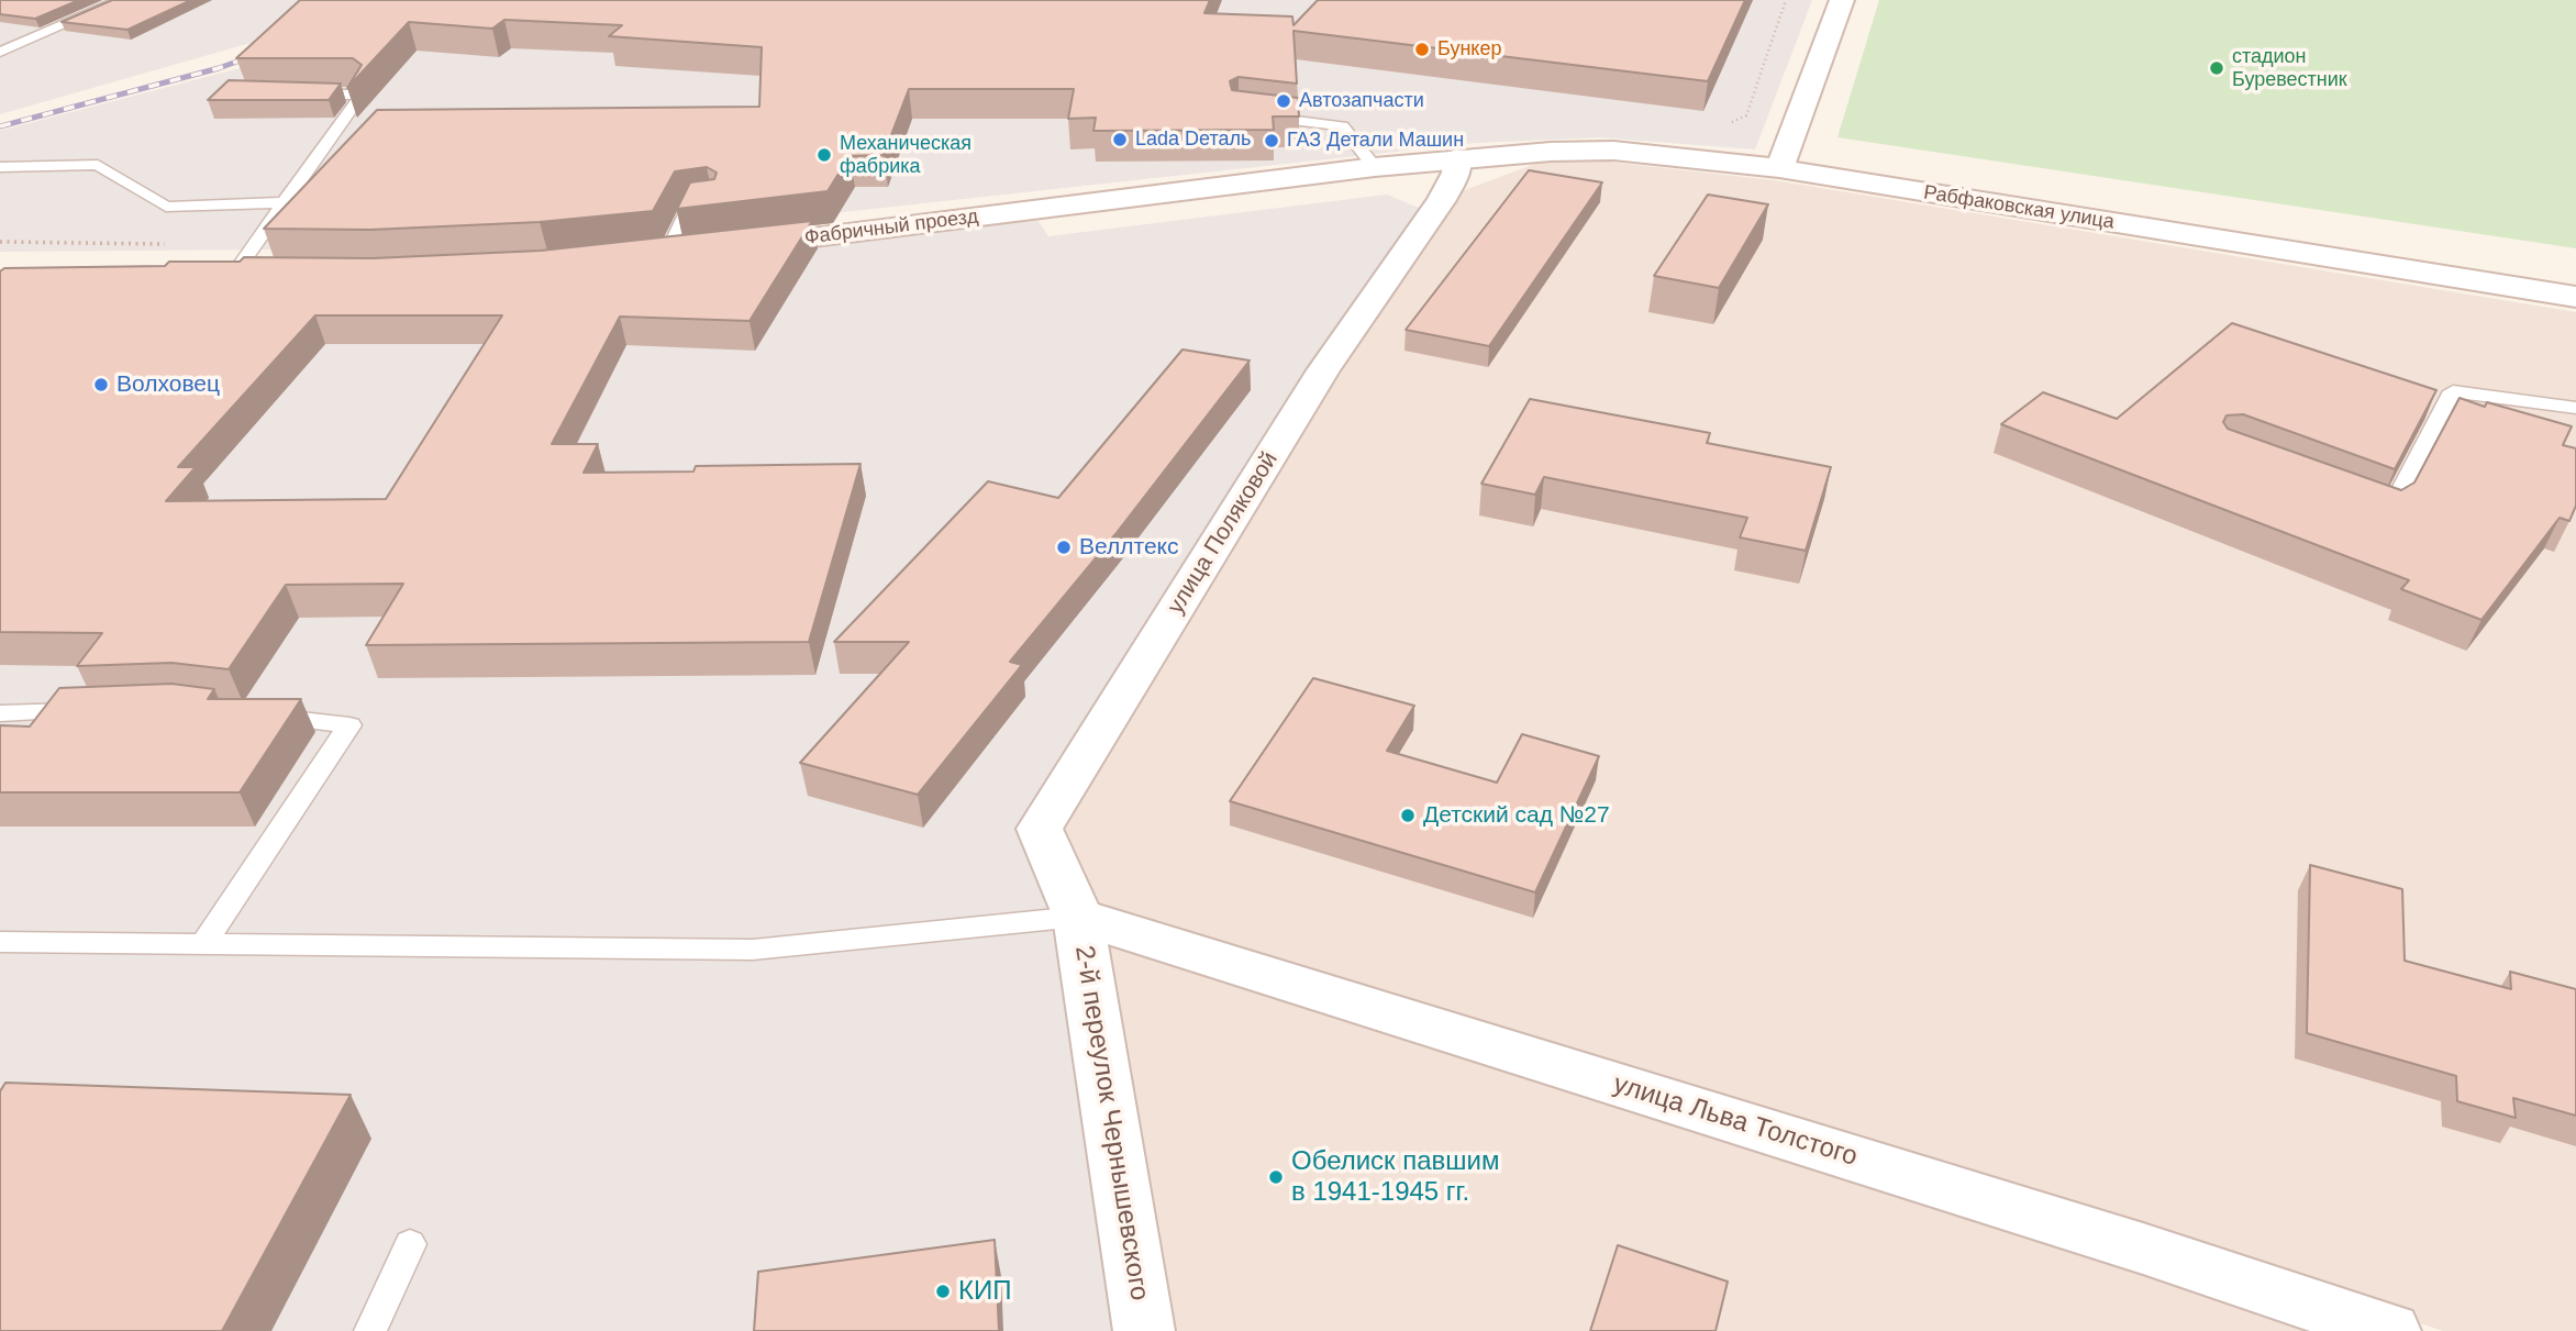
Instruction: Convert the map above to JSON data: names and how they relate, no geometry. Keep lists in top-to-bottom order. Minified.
{"streets":{"main road":["Рабфаковская улица","Фабричный проезд","улица Поляковой","улица Льва Толстого","2-й переулок Чернышевского"]},"crossings":[["Рабфаковская улица","Фабричный проезд"],["Рабфаковская улица","улица Поляковой"],["Фабричный проезд","улица Поляковой"],["улица Поляковой","улица Льва Толстого"],["улица Поляковой","2-й переулок Чернышевского"],["улица Льва Толстого","2-й переулок Чернышевского"]],"places":["Бункер","стадион Буревестник","Автозапчасти","Lada Dеталь","ГАЗ Детали Машин","Механическая фабрика","Волховец","Веллтекс","Детский сад №27","Обелиск павшим в 1941-1945 гг.","КИП"]}
